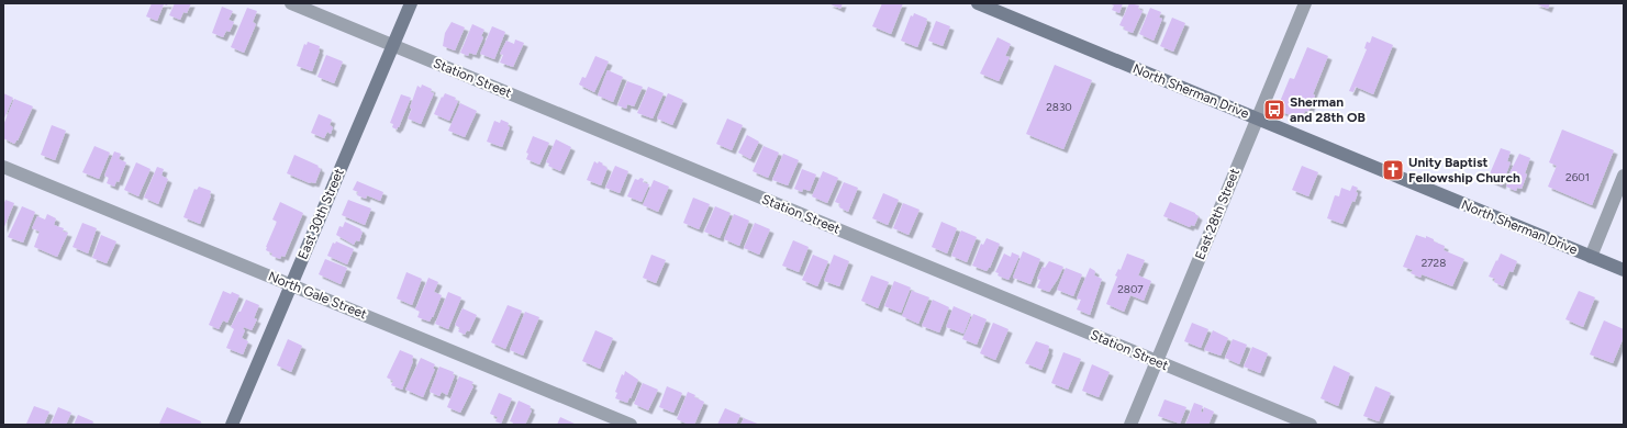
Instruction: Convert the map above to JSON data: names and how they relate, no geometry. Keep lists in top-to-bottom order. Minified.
{"streets":{"main road":["North Sherman Drive","East 30th Street"],"street":["Station Street","East 28th Street","North Gale Street"]},"crossings":[["Station Street","East 30th Street"],["Station Street","East 28th Street"],["North Sherman Drive","East 28th Street"],["East 30th Street","North Gale Street"]],"places":{"bus stop":["Sherman and 28th OB"],"church":["Unity Baptist Fellowship Church"]},"house_numbers":["2830","2601","2728","2807"]}
